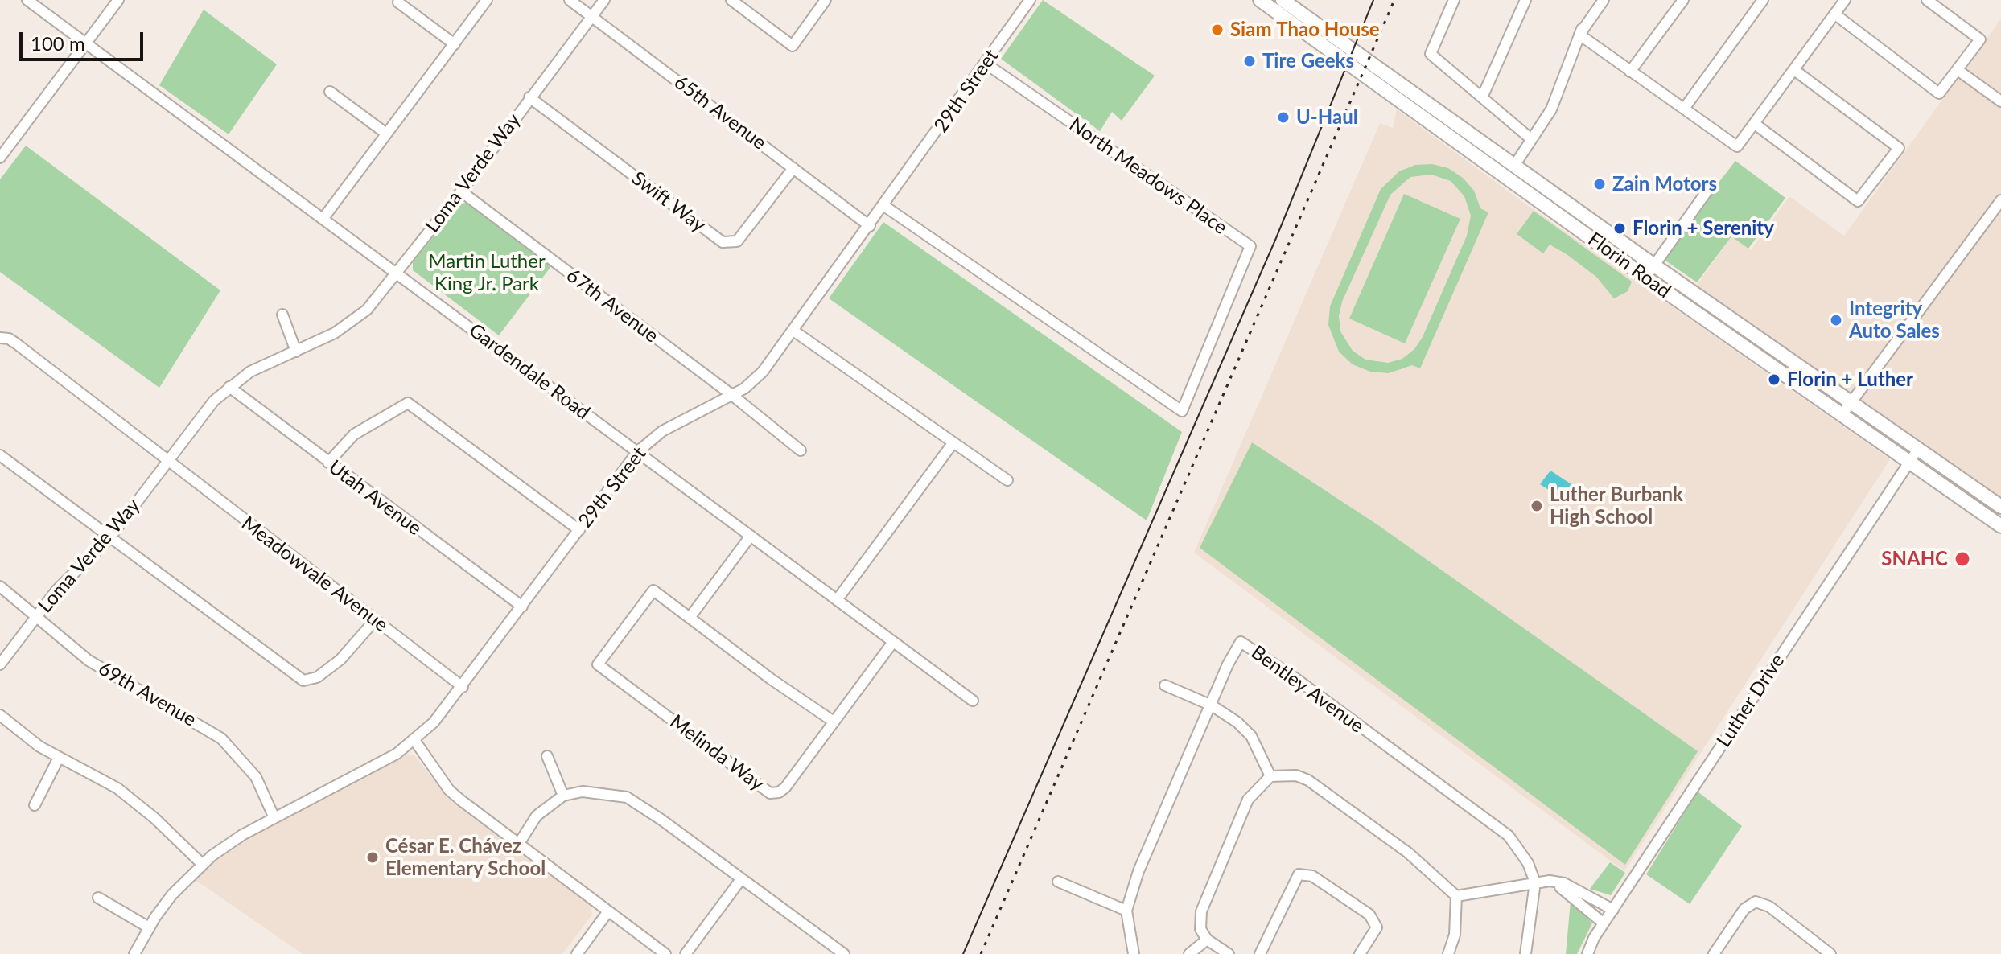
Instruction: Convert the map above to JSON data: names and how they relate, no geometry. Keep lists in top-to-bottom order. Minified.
{"streets":{"main road":["Florin Road"],"street":["29th Street","65th Avenue","Loma Verde Way","North Meadows Place","Swift Way","67th Avenue","Gardendale Road","Utah Avenue","Meadowvale Avenue","Bentley Avenue","69th Avenue","Luther Drive","Melinda Way"]},"crossings":[["29th Street","65th Avenue"],["29th Street","North Meadows Place"],["29th Street","67th Avenue"],["29th Street","Gardendale Road"],["29th Street","Utah Avenue"],["29th Street","Meadowvale Avenue"],["29th Street","69th Avenue"],["65th Avenue","Loma Verde Way"],["65th Avenue","Swift Way"],["Loma Verde Way","Swift Way"],["Loma Verde Way","67th Avenue"],["Loma Verde Way","Gardendale Road"],["Loma Verde Way","Utah Avenue"],["Loma Verde Way","Meadowvale Avenue"],["Loma Verde Way","69th Avenue"],["Florin Road","Luther Drive"],["Gardendale Road","Melinda Way"]],"parks":["Martin Luther King Jr. Park"],"places":["Siam Thao House","Tire Geeks","U-Haul","Zain Motors","Florin + Serenity","Integrity Auto Sales","Florin + Luther","Luther Burbank High School","SNAHC","César E. Chávez Elementary School"],"scale_bar":"100 m"}
